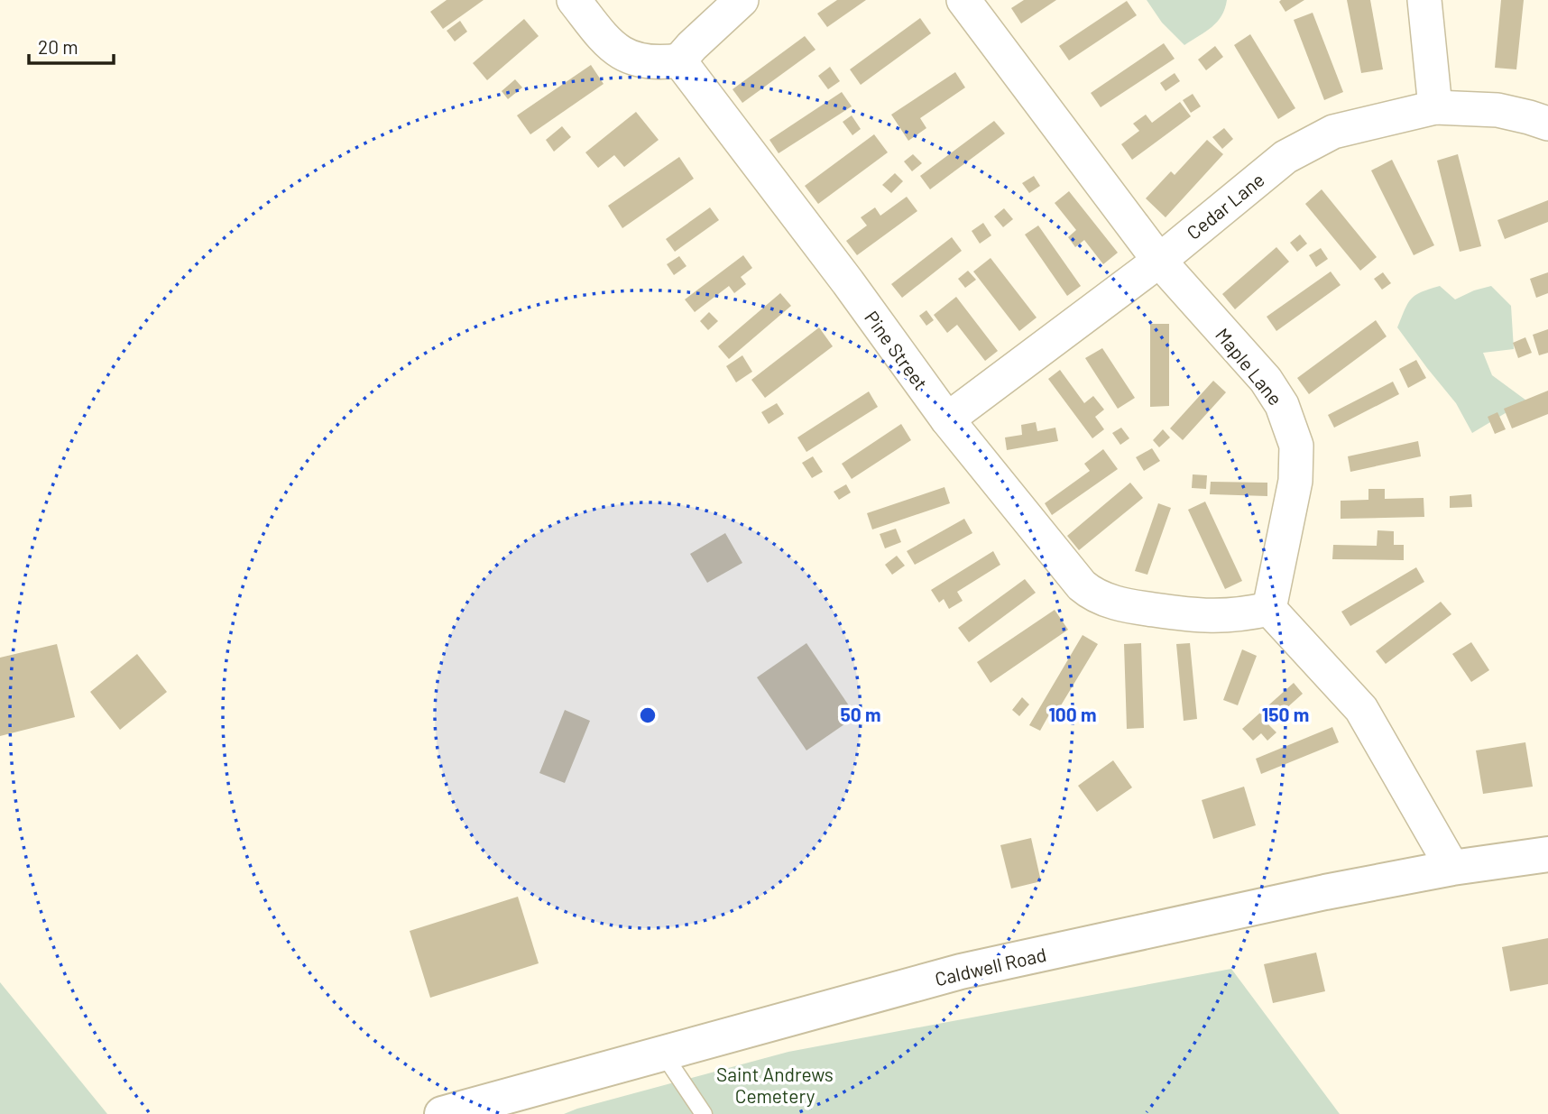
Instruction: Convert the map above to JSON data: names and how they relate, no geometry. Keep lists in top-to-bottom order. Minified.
{"streets":{"street":["Cedar Lane","Pine Street","Maple Lane","Caldwell Road"]},"crossings":[["Cedar Lane","Pine Street"],["Cedar Lane","Maple Lane"],["Pine Street","Maple Lane"]],"parks":["Saint Andrews Cemetery"],"scale_bar":"20 m","rings":["50 m","100 m","150 m"]}
